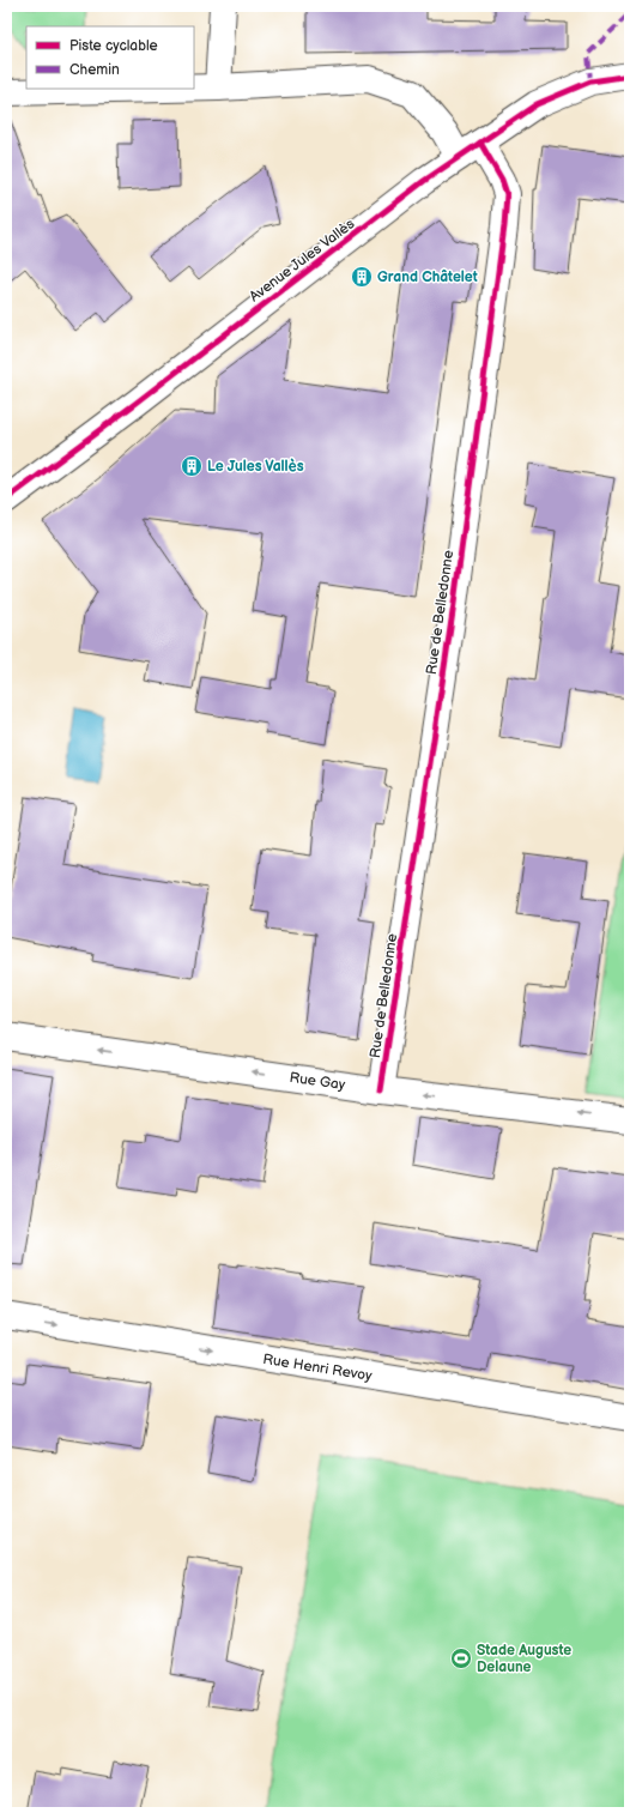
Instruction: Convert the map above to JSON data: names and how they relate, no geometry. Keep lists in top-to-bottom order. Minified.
{"streets":{"street":["Avenue Jules Vallès","Rue de Belledonne","Rue Gay","Rue Henri Revoy"]},"crossings":[["Avenue Jules Vallès","Rue de Belledonne"],["Rue de Belledonne","Rue Gay"]],"one_way":["Rue Gay","Rue Henri Revoy"],"places":{"building":["Grand Châtelet","Le Jules Vallès"],"sports":["Stade Auguste Delaune"]},"legend":["Piste cyclable","Chemin"]}
